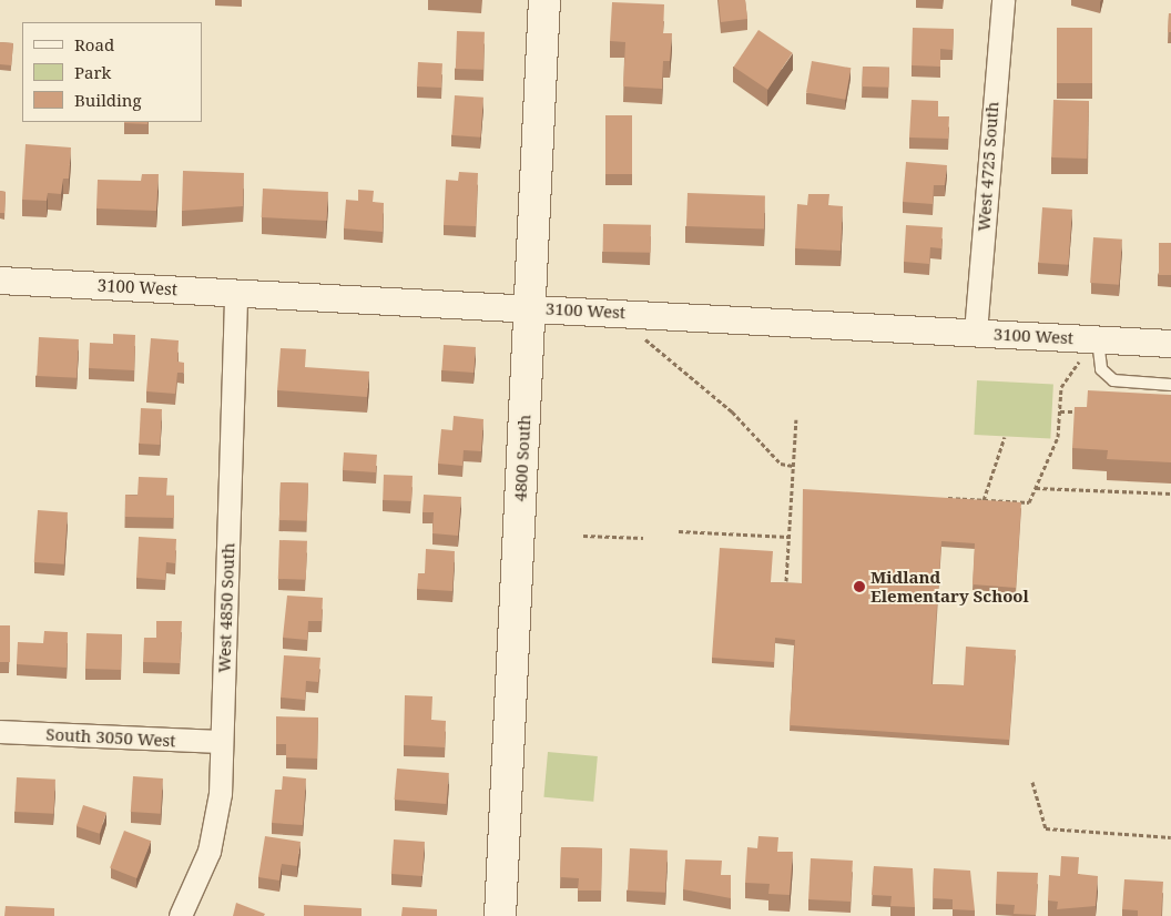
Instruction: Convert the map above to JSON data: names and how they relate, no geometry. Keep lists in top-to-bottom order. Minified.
{"streets":{"main road":["4800 South"],"street":["West 4725 South","3100 West","West 4850 South","South 3050 West"]},"crossings":[["West 4725 South","3100 West"],["3100 West","4800 South"],["3100 West","West 4850 South"],["West 4850 South","South 3050 West"]],"places":["Midland Elementary School"],"legend":["Road","Park","Building"]}
